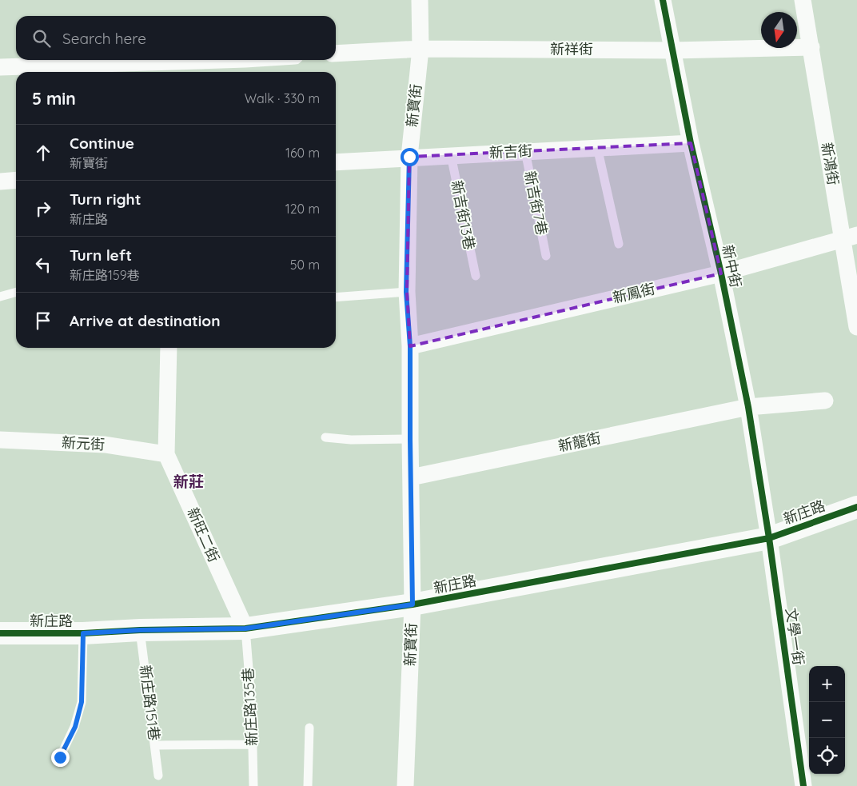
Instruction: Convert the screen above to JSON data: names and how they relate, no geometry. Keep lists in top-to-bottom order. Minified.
{"streets":{"street":["新祥街","新寶街","新吉街","新鴻街","新中街","新鳳街","新龍街","新元街","新庄路","新旺二街","文學一街"],"lane":["新吉街7巷","新吉街13巷","新庄路151巷","新庄路135巷"]},"crossings":[["新祥街","新寶街"],["新祥街","新鴻街"],["新祥街","新中街"],["新寶街","新吉街"],["新寶街","新鳳街"],["新寶街","新龍街"],["新寶街","新庄路"],["新吉街","新吉街7巷"],["新吉街","新吉街13巷"],["新吉街","新中街"],["新鴻街","新鳳街"],["新中街","新鳳街"],["新中街","新龍街"],["新中街","新庄路"],["新中街","文學一街"],["新元街","新旺二街"],["新庄路","新旺二街"],["新庄路","文學一街"],["新庄路","新庄路151巷"],["新庄路","新庄路135巷"],["新旺二街","新庄路135巷"]],"districts":["新莊"],"north":"bottom","page":{"search":"Search here","heading":["5 min","Walk · 330 m"],"list":[["Continue","新寶街","160 m"],["Turn right","新庄路","120 m"],["Turn left","新庄路159巷","50 m"],"Arrive at destination"],"map_buttons":["+","−"]}}
